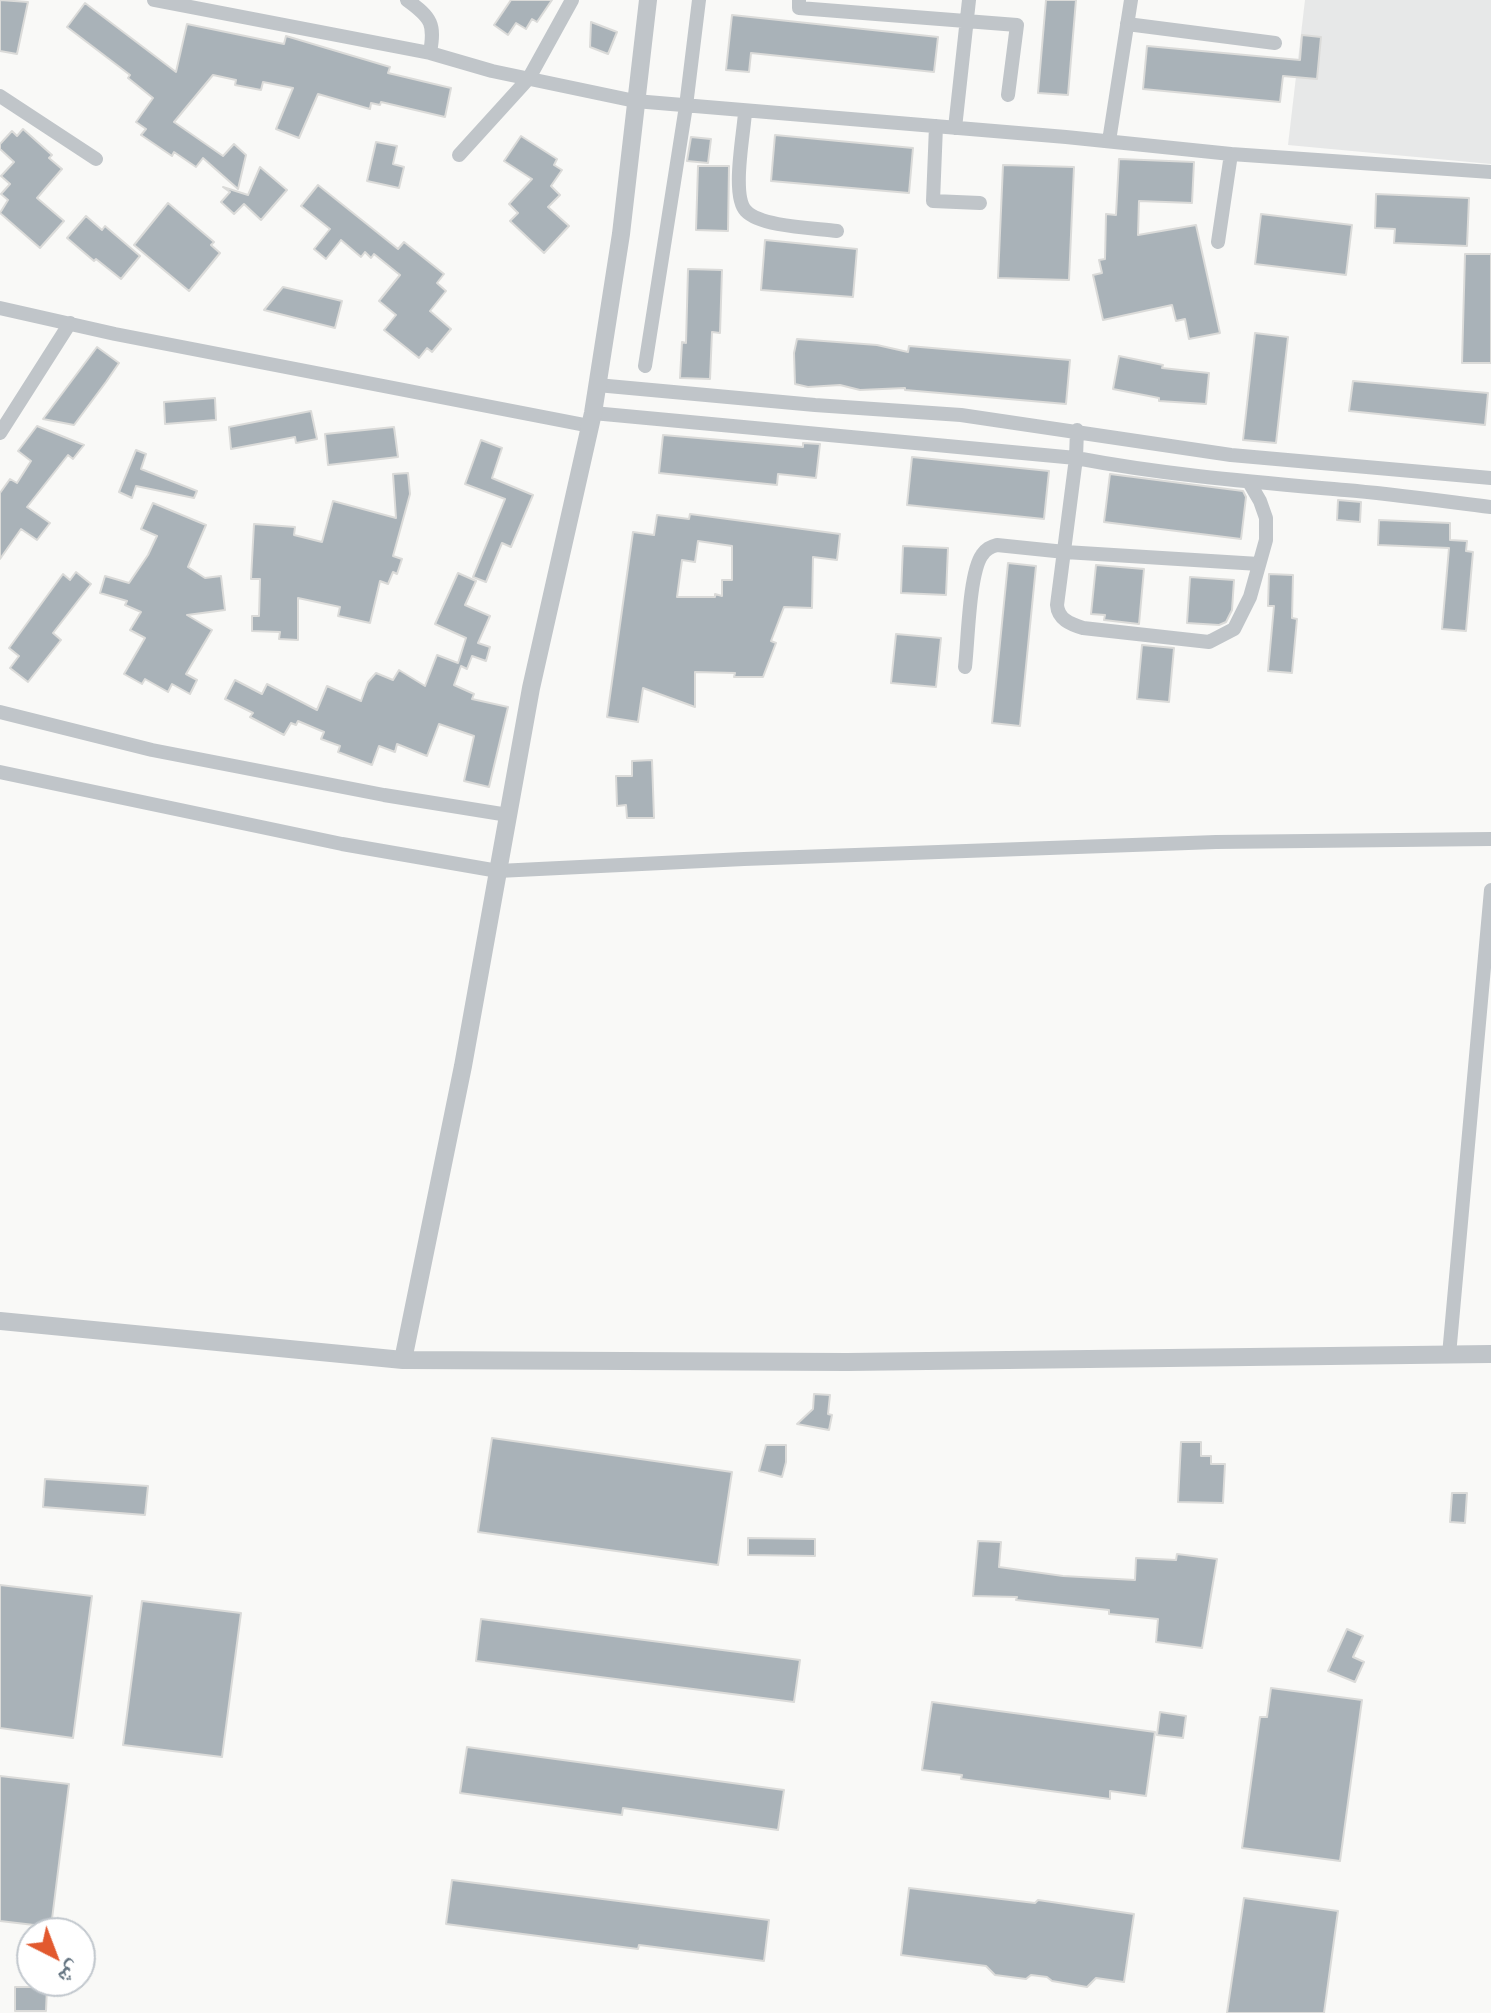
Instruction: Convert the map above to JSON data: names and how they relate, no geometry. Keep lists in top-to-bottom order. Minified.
{"north":"bottom right"}
